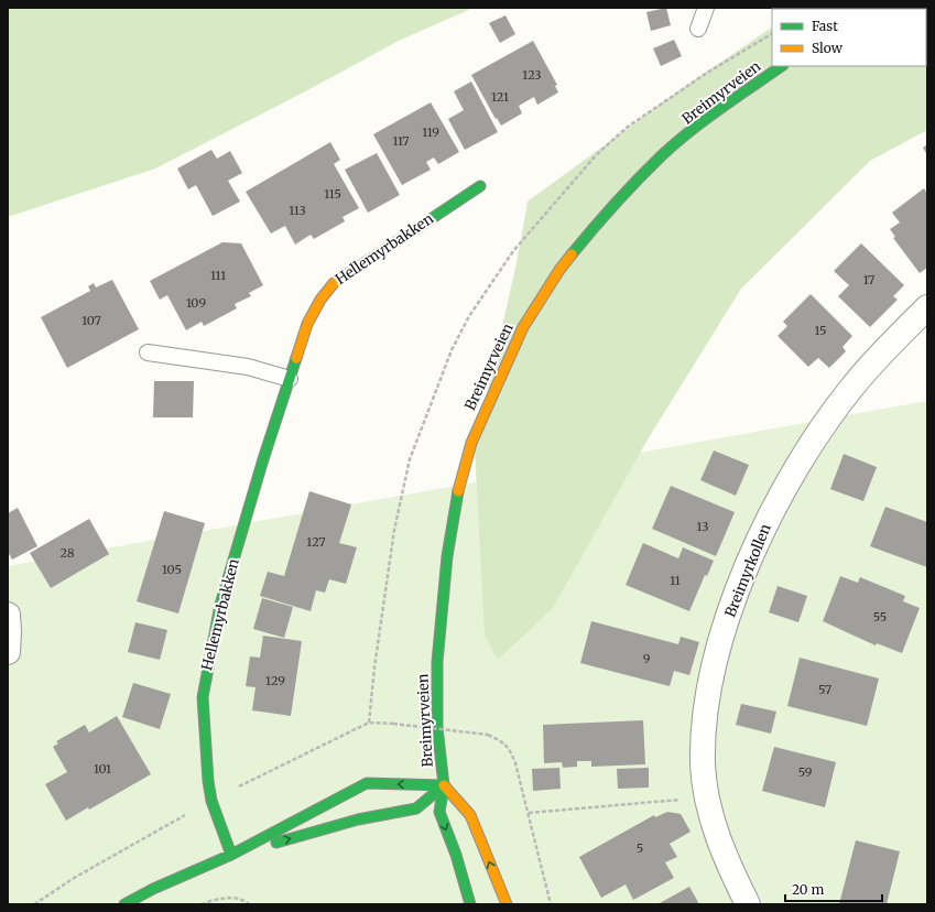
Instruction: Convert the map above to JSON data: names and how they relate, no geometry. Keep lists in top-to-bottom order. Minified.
{"streets":{"street":["Breimyrveien","Hellemyrbakken","Breimyrkollen"]},"house_numbers":["123","121","119","117","115","113","111","17","109","107","15","13","127","28","105","11","55","9","129","57","101","59","5"],"legend":["Fast","Slow"],"scale_bar":"20 m"}
